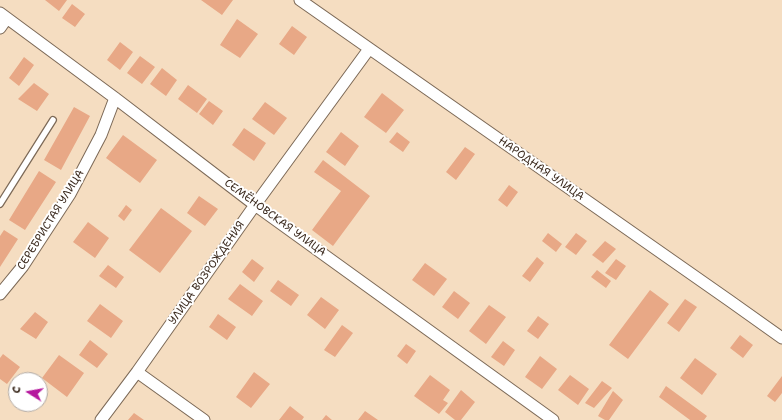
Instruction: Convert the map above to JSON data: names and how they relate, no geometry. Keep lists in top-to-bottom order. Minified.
{"streets":{"street":["НАРОДНАЯ УЛИЦА","СЕМЁНОВСКАЯ УЛИЦА","СЕРЕБРИСТАЯ УЛИЦА","УЛИЦА ВОЗРОЖДЕНИЯ"]},"crossings":[["НАРОДНАЯ УЛИЦА","УЛИЦА ВОЗРОЖДЕНИЯ"],["СЕМЁНОВСКАЯ УЛИЦА","СЕРЕБРИСТАЯ УЛИЦА"],["СЕМЁНОВСКАЯ УЛИЦА","УЛИЦА ВОЗРОЖДЕНИЯ"]],"north":"left"}
